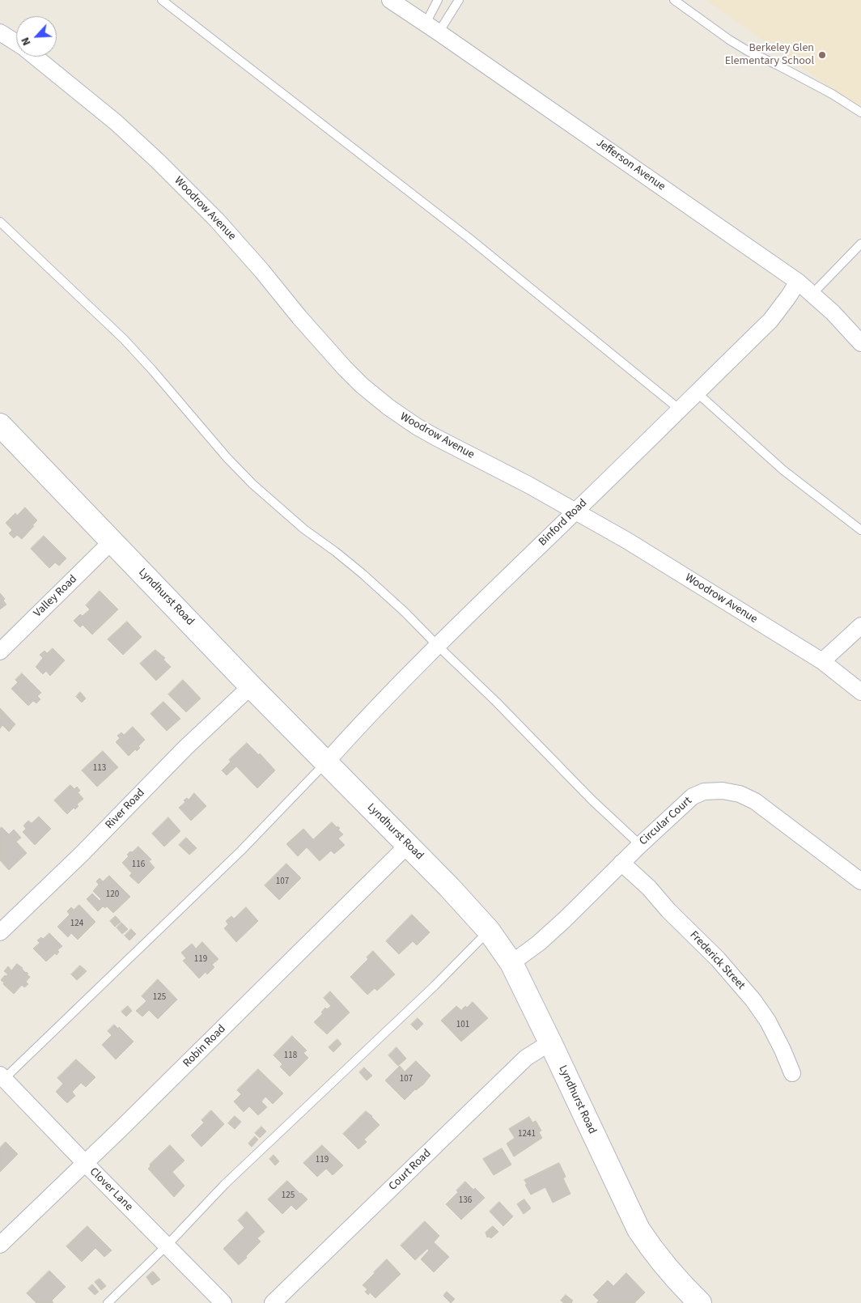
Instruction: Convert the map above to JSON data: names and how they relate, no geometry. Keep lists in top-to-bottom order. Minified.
{"streets":{"main road":["Lyndhurst Road"],"street":["Jefferson Avenue","Woodrow Avenue","Binford Road","Valley Road","River Road","Circular Court","Frederick Street","Robin Road","Court Road","Clover Lane"]},"crossings":[["Jefferson Avenue","Binford Road"],["Woodrow Avenue","Binford Road"],["Binford Road","Lyndhurst Road"],["Valley Road","Lyndhurst Road"],["Lyndhurst Road","River Road"],["Lyndhurst Road","Circular Court"],["Lyndhurst Road","Robin Road"],["Lyndhurst Road","Court Road"],["Circular Court","Frederick Street"],["Robin Road","Clover Lane"]],"places":["Berkeley Glen Elementary School"],"house_numbers":["113","116","107","120","124","119","125","101","118","107","1241","119","125","136"],"north":"bottom left"}
